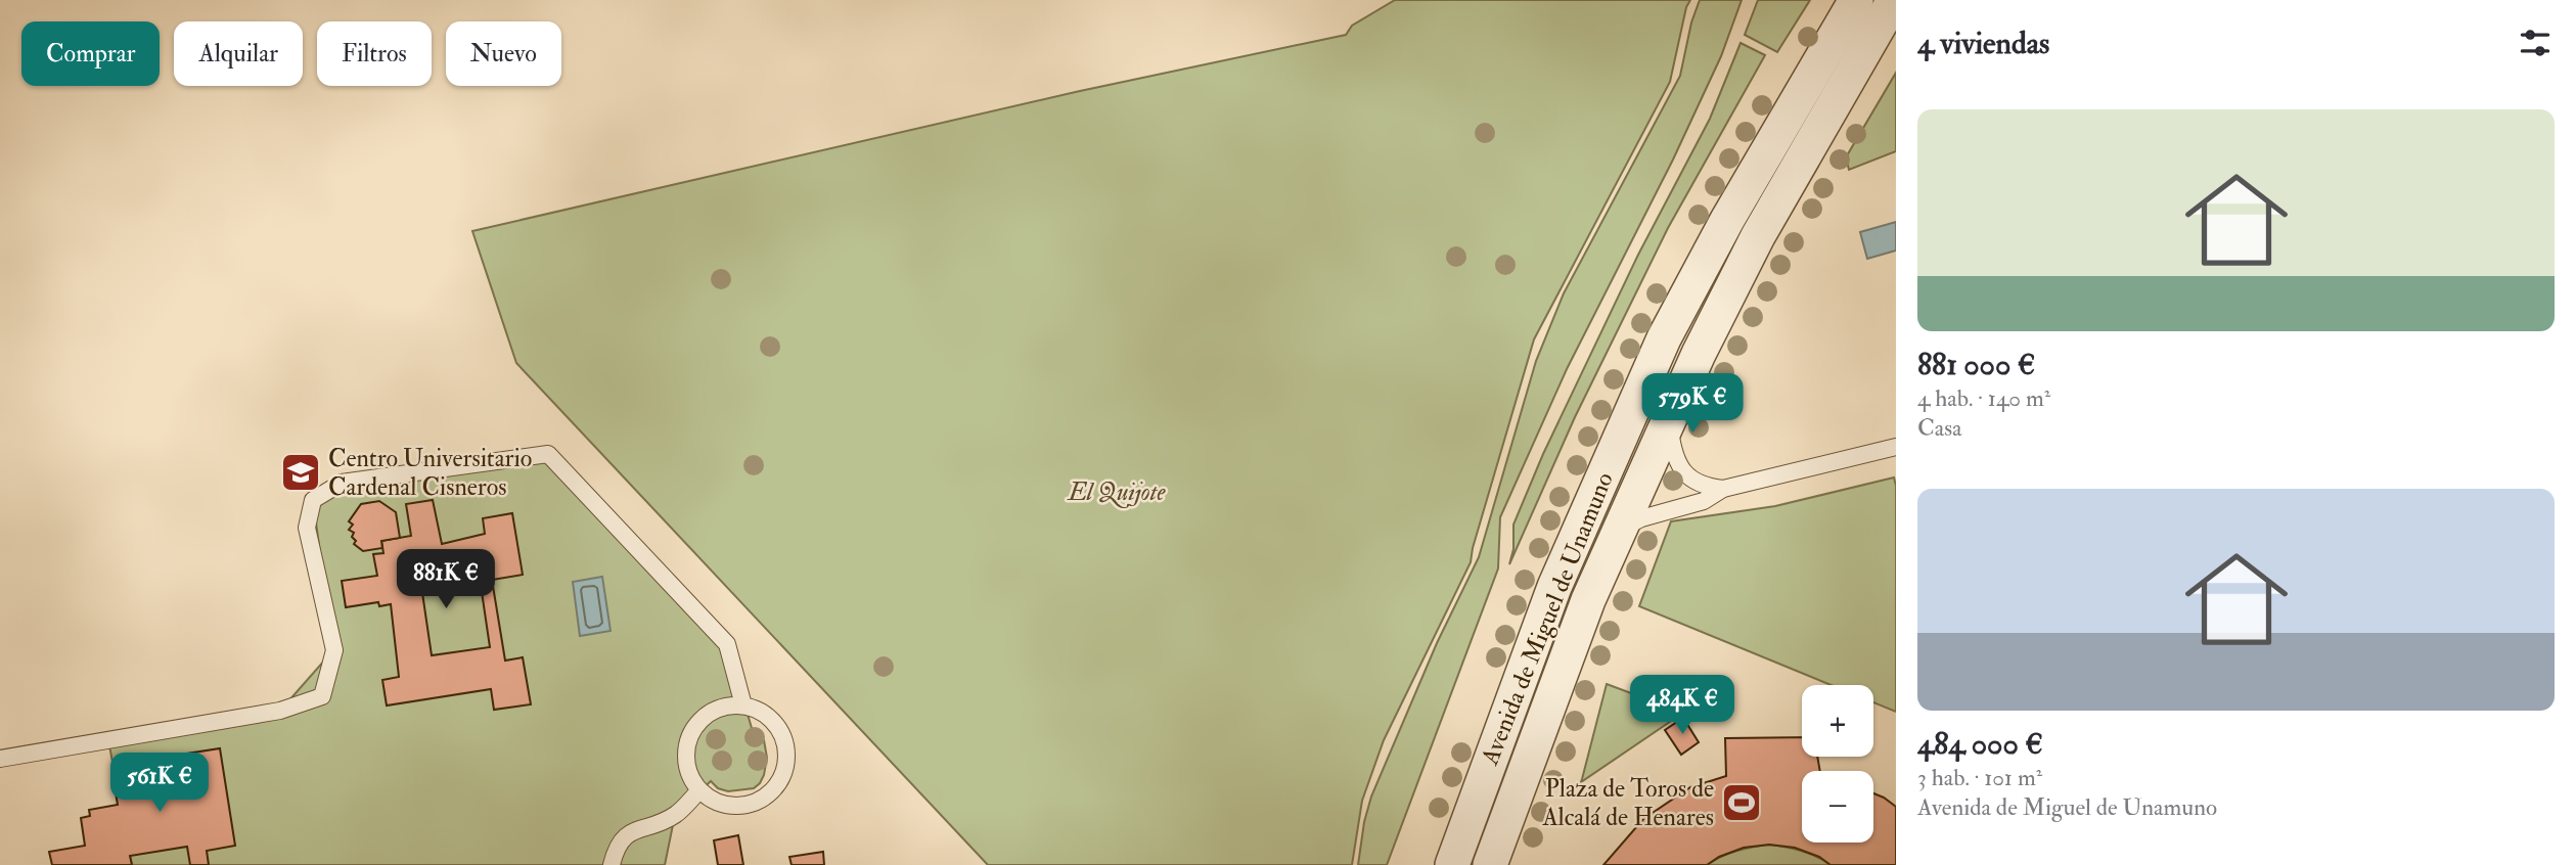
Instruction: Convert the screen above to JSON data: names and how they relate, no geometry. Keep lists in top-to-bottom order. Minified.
{"streets":{"street":["Avenida de Miguel de Unamuno"]},"parks":["El Quijote"],"places":{"school or university":["Centro Universitario Cardenal Cisneros"],"sports":["Plaza de Toros de Alcalá de Henares"]},"page":{"heading":"4 viviendas","chip":["Comprar","Alquilar","Filtros","Nuevo"],"list":[{"name":"881 000 €","note":"4 hab. · 140 m² · Casa"},{"name":"484 000 €","note":"3 hab. · 101 m² · Avenida de Miguel de Unamuno"}],"price":["579K €","881K €","484K €","561K €"],"map_buttons":["+","−"]}}
